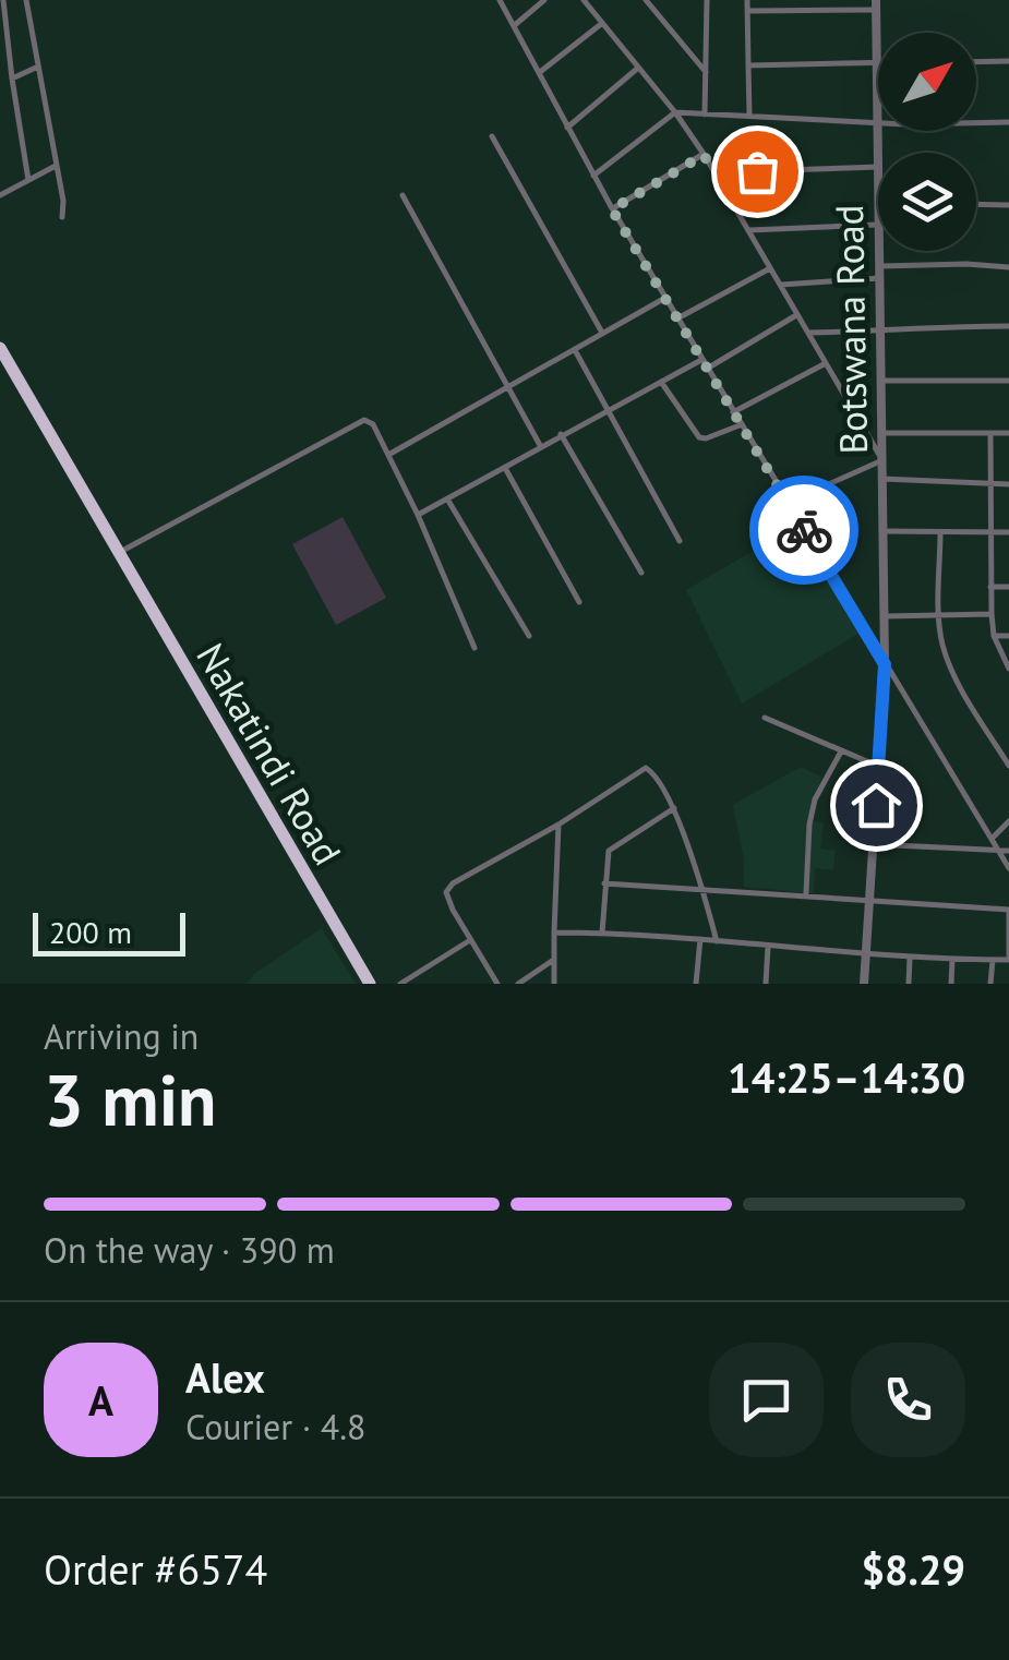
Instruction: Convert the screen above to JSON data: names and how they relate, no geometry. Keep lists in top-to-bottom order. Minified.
{"streets":{"highway":["Nakatindi Road"],"street":["Botswana Road"]},"scale_bar":"200 m","north":"top right","page":{"scale":"200 m","heading":["3 min","Arriving in","14:25–14:30"],"panel":["Alex","Courier · 4.8","Order #6574","$8.29"],"bar":"On the way · 390 m","round":"A"}}
